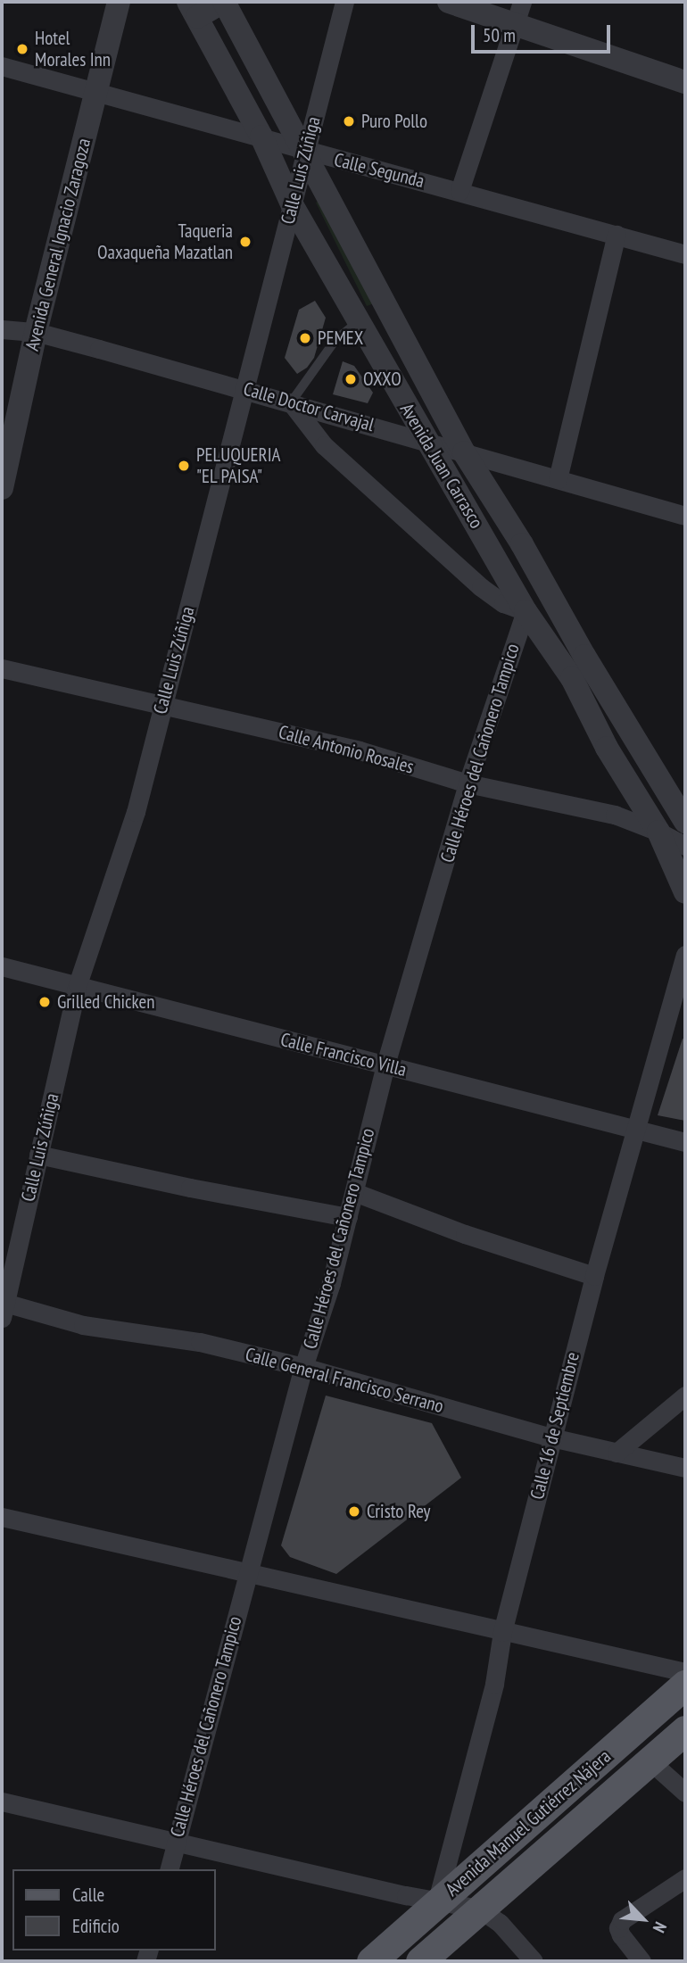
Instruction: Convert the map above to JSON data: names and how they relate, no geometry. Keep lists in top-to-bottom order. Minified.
{"streets":{"main road":["Avenida Manuel Gutiérrez Nájera"],"street":["Calle Luis Zúñiga","Calle Segunda","Avenida General Ignacio Zaragoza","Calle Doctor Carvajal","Avenida Juan Carrasco","Calle Antonio Rosales","Calle Héroes del Cañonero Tampico","Calle Francisco Villa","Calle General Francisco Serrano","Calle 16 de Septiembre"]},"crossings":[["Calle Luis Zúñiga","Calle Segunda"],["Calle Luis Zúñiga","Calle Doctor Carvajal"],["Calle Luis Zúñiga","Avenida Juan Carrasco"],["Calle Luis Zúñiga","Calle Antonio Rosales"],["Calle Luis Zúñiga","Calle Francisco Villa"],["Calle Luis Zúñiga","Calle General Francisco Serrano"],["Calle Segunda","Avenida General Ignacio Zaragoza"],["Calle Segunda","Avenida Juan Carrasco"],["Avenida General Ignacio Zaragoza","Calle Doctor Carvajal"],["Calle Doctor Carvajal","Avenida Juan Carrasco"],["Avenida Juan Carrasco","Calle Antonio Rosales"],["Avenida Juan Carrasco","Calle Héroes del Cañonero Tampico"],["Calle Antonio Rosales","Calle Héroes del Cañonero Tampico"],["Calle Héroes del Cañonero Tampico","Calle Francisco Villa"],["Calle Héroes del Cañonero Tampico","Calle General Francisco Serrano"],["Calle Francisco Villa","Calle 16 de Septiembre"],["Calle General Francisco Serrano","Calle 16 de Septiembre"],["Calle 16 de Septiembre","Avenida Manuel Gutiérrez Nájera"]],"places":["Hotel Morales Inn","Puro Pollo","Taqueria Oaxaqueña Mazatlan","PEMEX","OXXO","PELUQUERIA \"EL PAISA\"","Grilled Chicken","Cristo Rey"],"legend":["Calle","Edificio"],"scale_bar":"50 m","north":"bottom right"}
